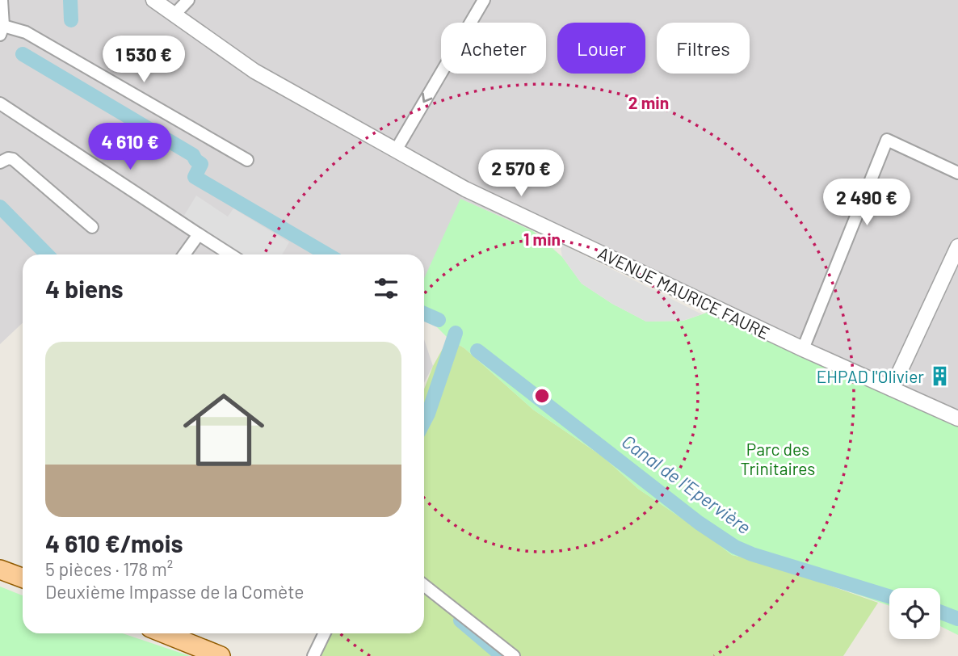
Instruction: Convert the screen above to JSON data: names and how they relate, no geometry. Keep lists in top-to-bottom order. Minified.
{"streets":{"street":["AVENUE MAURICE FAURE"]},"water":["Canal de l'Epervière"],"parks":["Parc des Trinitaires"],"places":{"building":["EHPAD l'Olivier"]},"page":{"chip":["Acheter","Louer","Filtres"],"price":["1 530 €","4 610 €","2 570 €","2 490 €"],"heading":"4 biens","list":[{"name":"4 610 €/mois","note":"5 pièces · 178 m² · Deuxième Impasse de la Comète"}]},"rings":["2 min","1 min"]}
